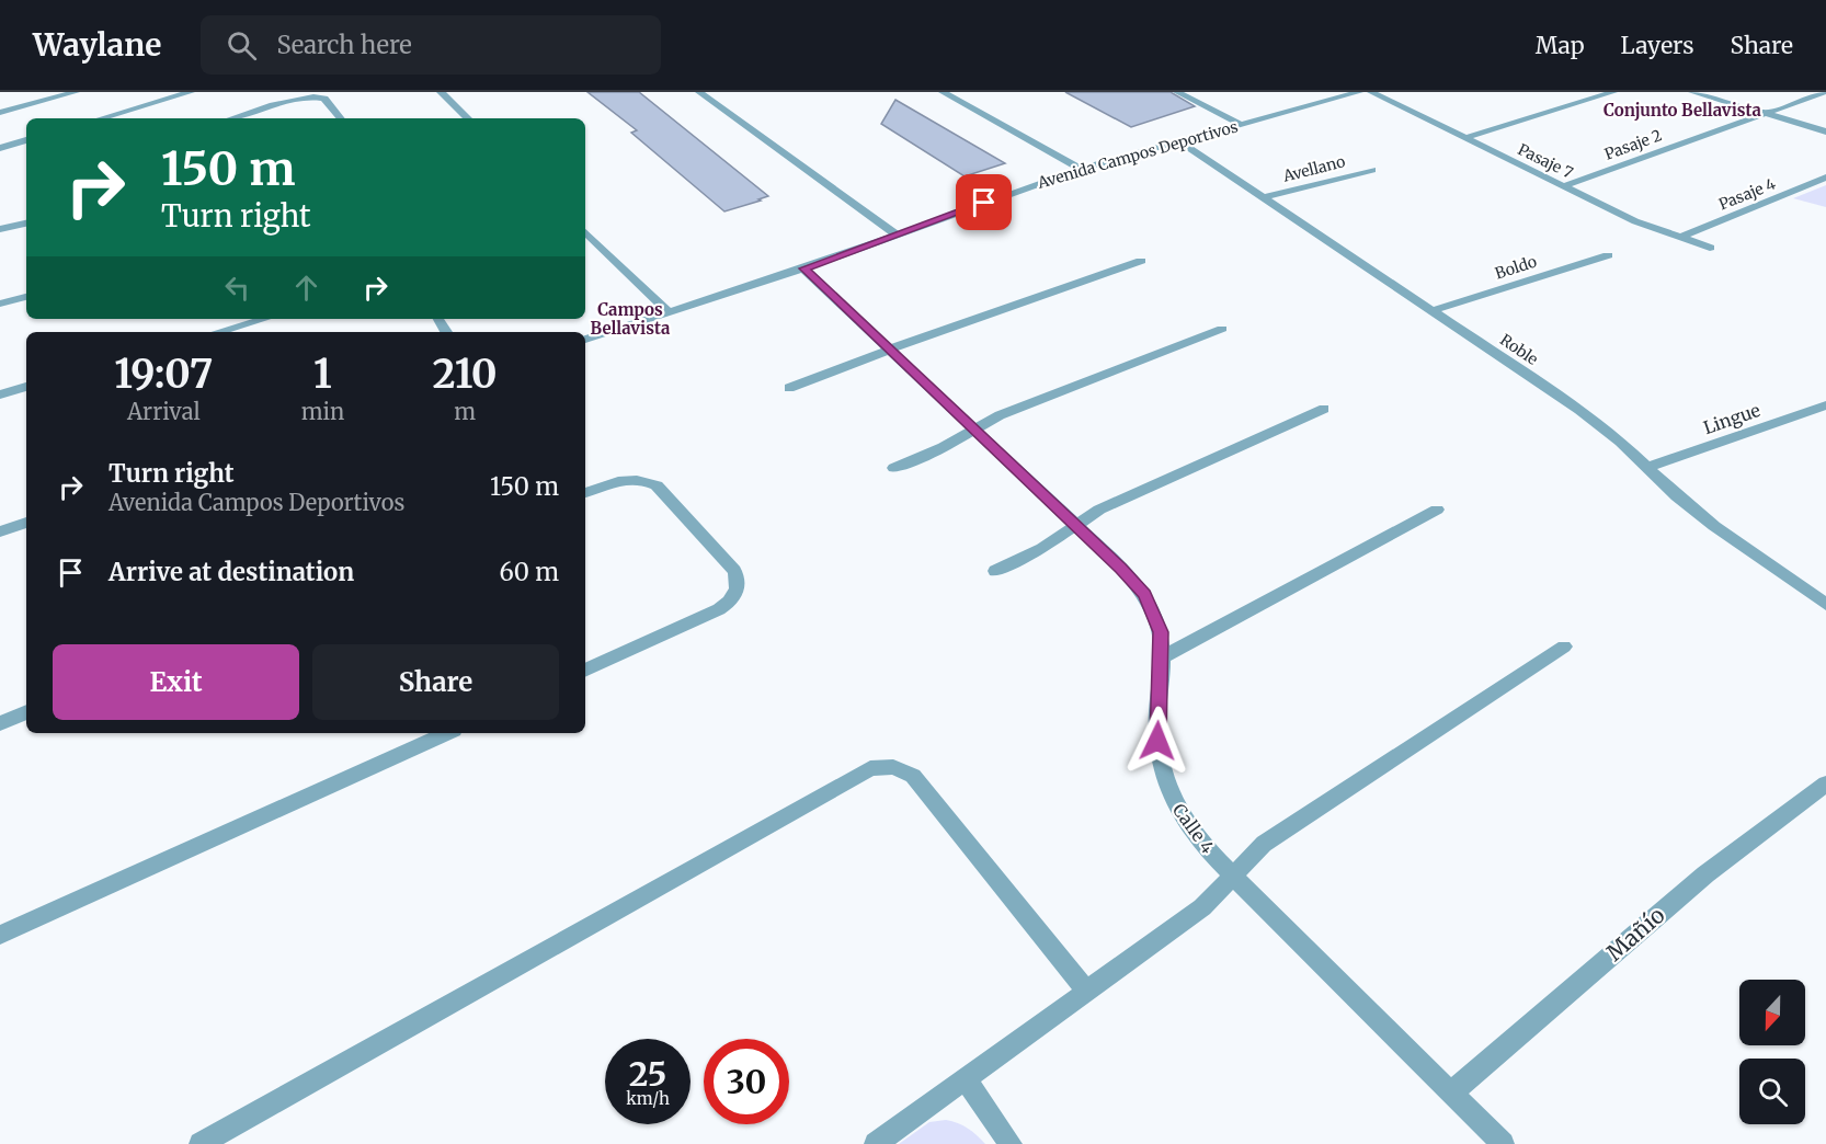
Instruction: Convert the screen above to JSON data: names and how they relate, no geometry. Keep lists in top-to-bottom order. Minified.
{"streets":{"street":["Pasaje 2","Avenida Campos Deportivos","Pasaje 7","Avellano","Pasaje 4","Boldo","Roble","Lingue","Calle 4","Mañío"]},"crossings":[["Pasaje 2","Pasaje 7"],["Avenida Campos Deportivos","Roble"],["Avenida Campos Deportivos","Calle 4"],["Pasaje 7","Pasaje 4"],["Avellano","Roble"],["Boldo","Roble"],["Roble","Lingue"],["Calle 4","Mañío"]],"districts":["Conjunto Bellavista","Campos Bellavista"],"north":"bottom","page":{"header":"Waylane","search":"Search here","nav":["Map","Layers","Share"],"turn":["150 m","Turn right"],"eta":["19:07","Arrival","1","min","210","m"],"list":[{"name":"Turn right","note":"Avenida Campos Deportivos","value":"150 m"},{"name":"Arrive at destination","value":"60 m"}],"buttons":["Exit","Share"],"speed":"25 km/h","limit":"30"}}
